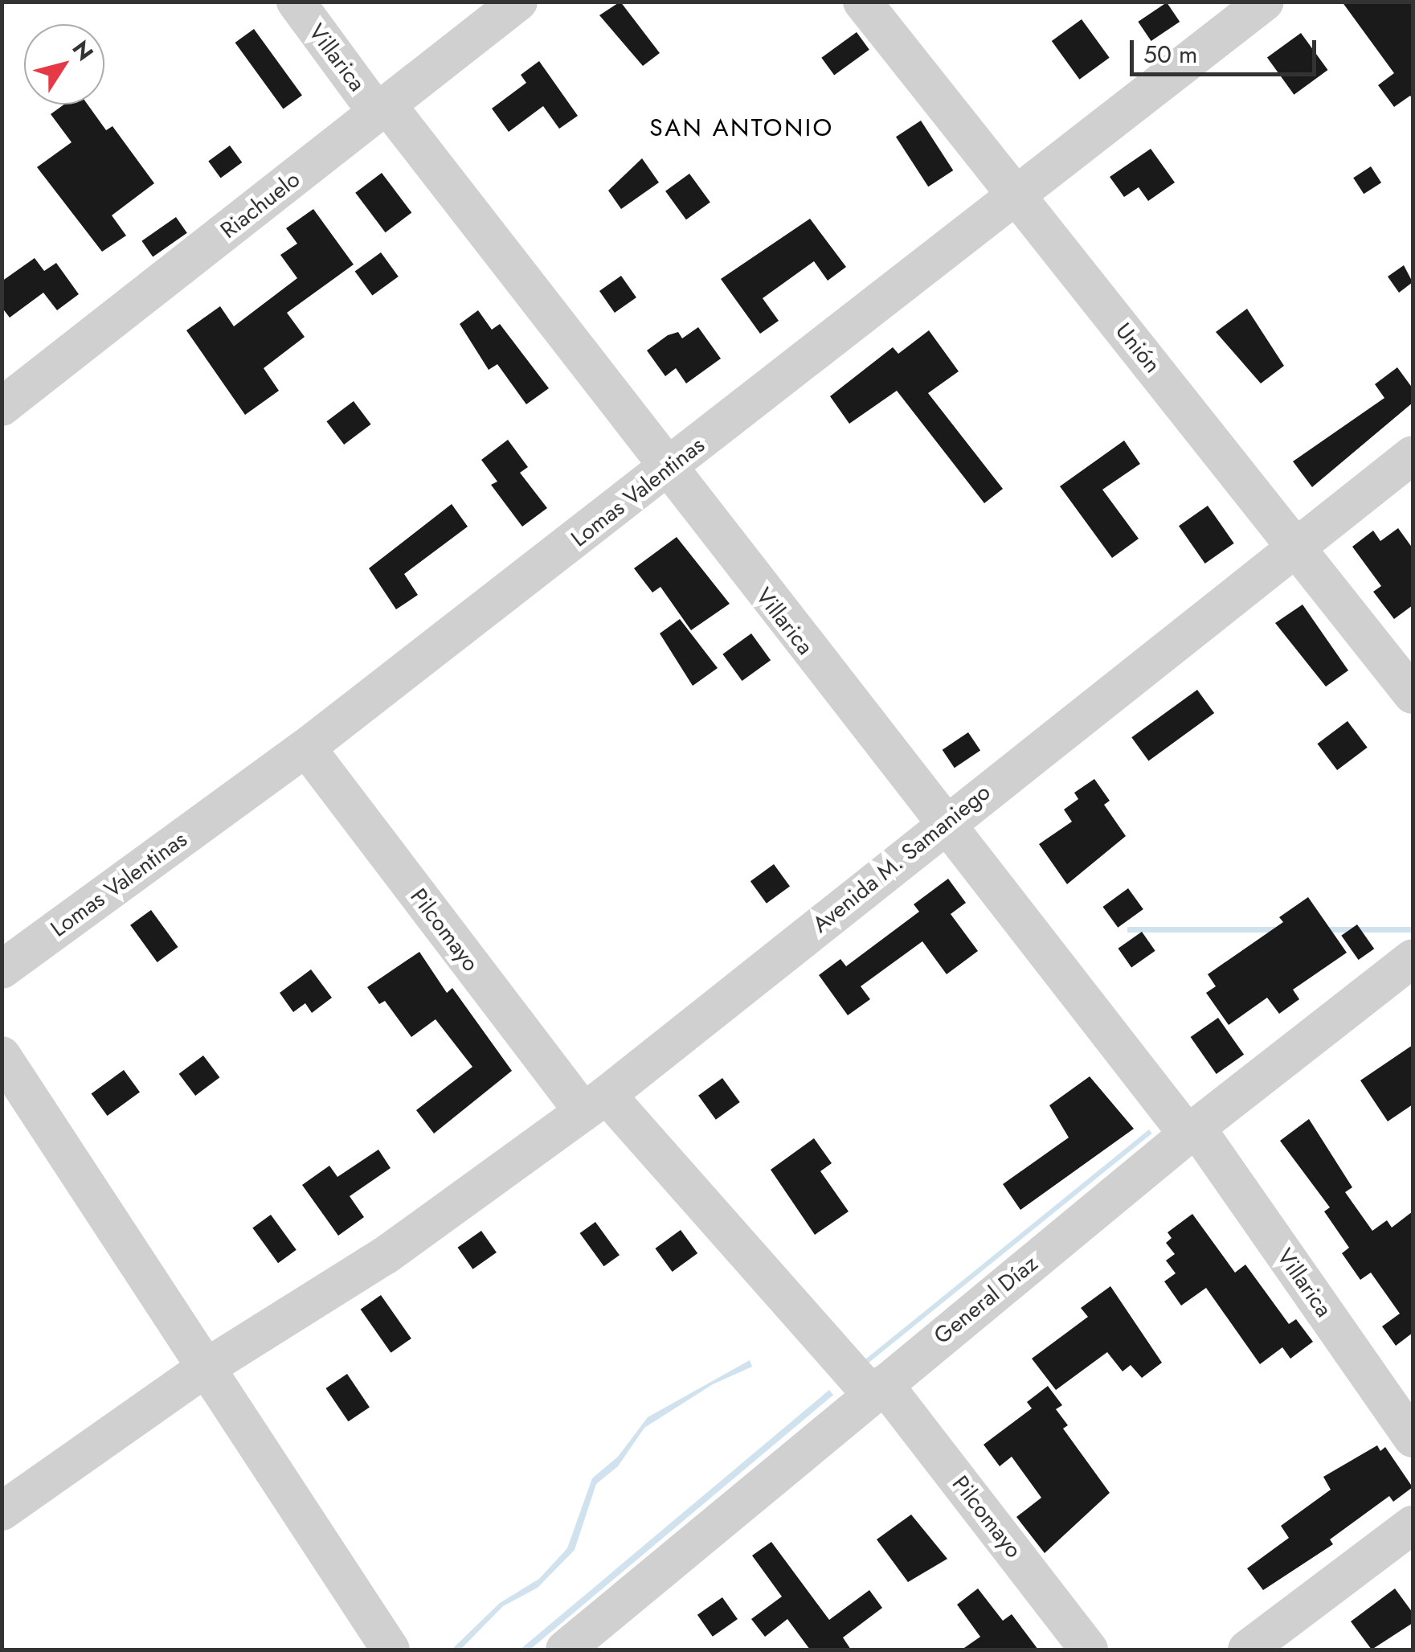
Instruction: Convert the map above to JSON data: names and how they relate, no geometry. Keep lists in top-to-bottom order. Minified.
{"streets":{"street":["Villarica","Riachuelo","Unión","Lomas Valentinas","Avenida M. Samaniego","Pilcomayo","General Díaz"]},"crossings":[["Villarica","Riachuelo"],["Villarica","Lomas Valentinas"],["Villarica","Avenida M. Samaniego"],["Villarica","General Díaz"],["Unión","Lomas Valentinas"],["Unión","Avenida M. Samaniego"],["Lomas Valentinas","Pilcomayo"],["Avenida M. Samaniego","Pilcomayo"],["Pilcomayo","General Díaz"]],"districts":["SAN ANTONIO"],"scale_bar":"50 m","north":"top right"}
